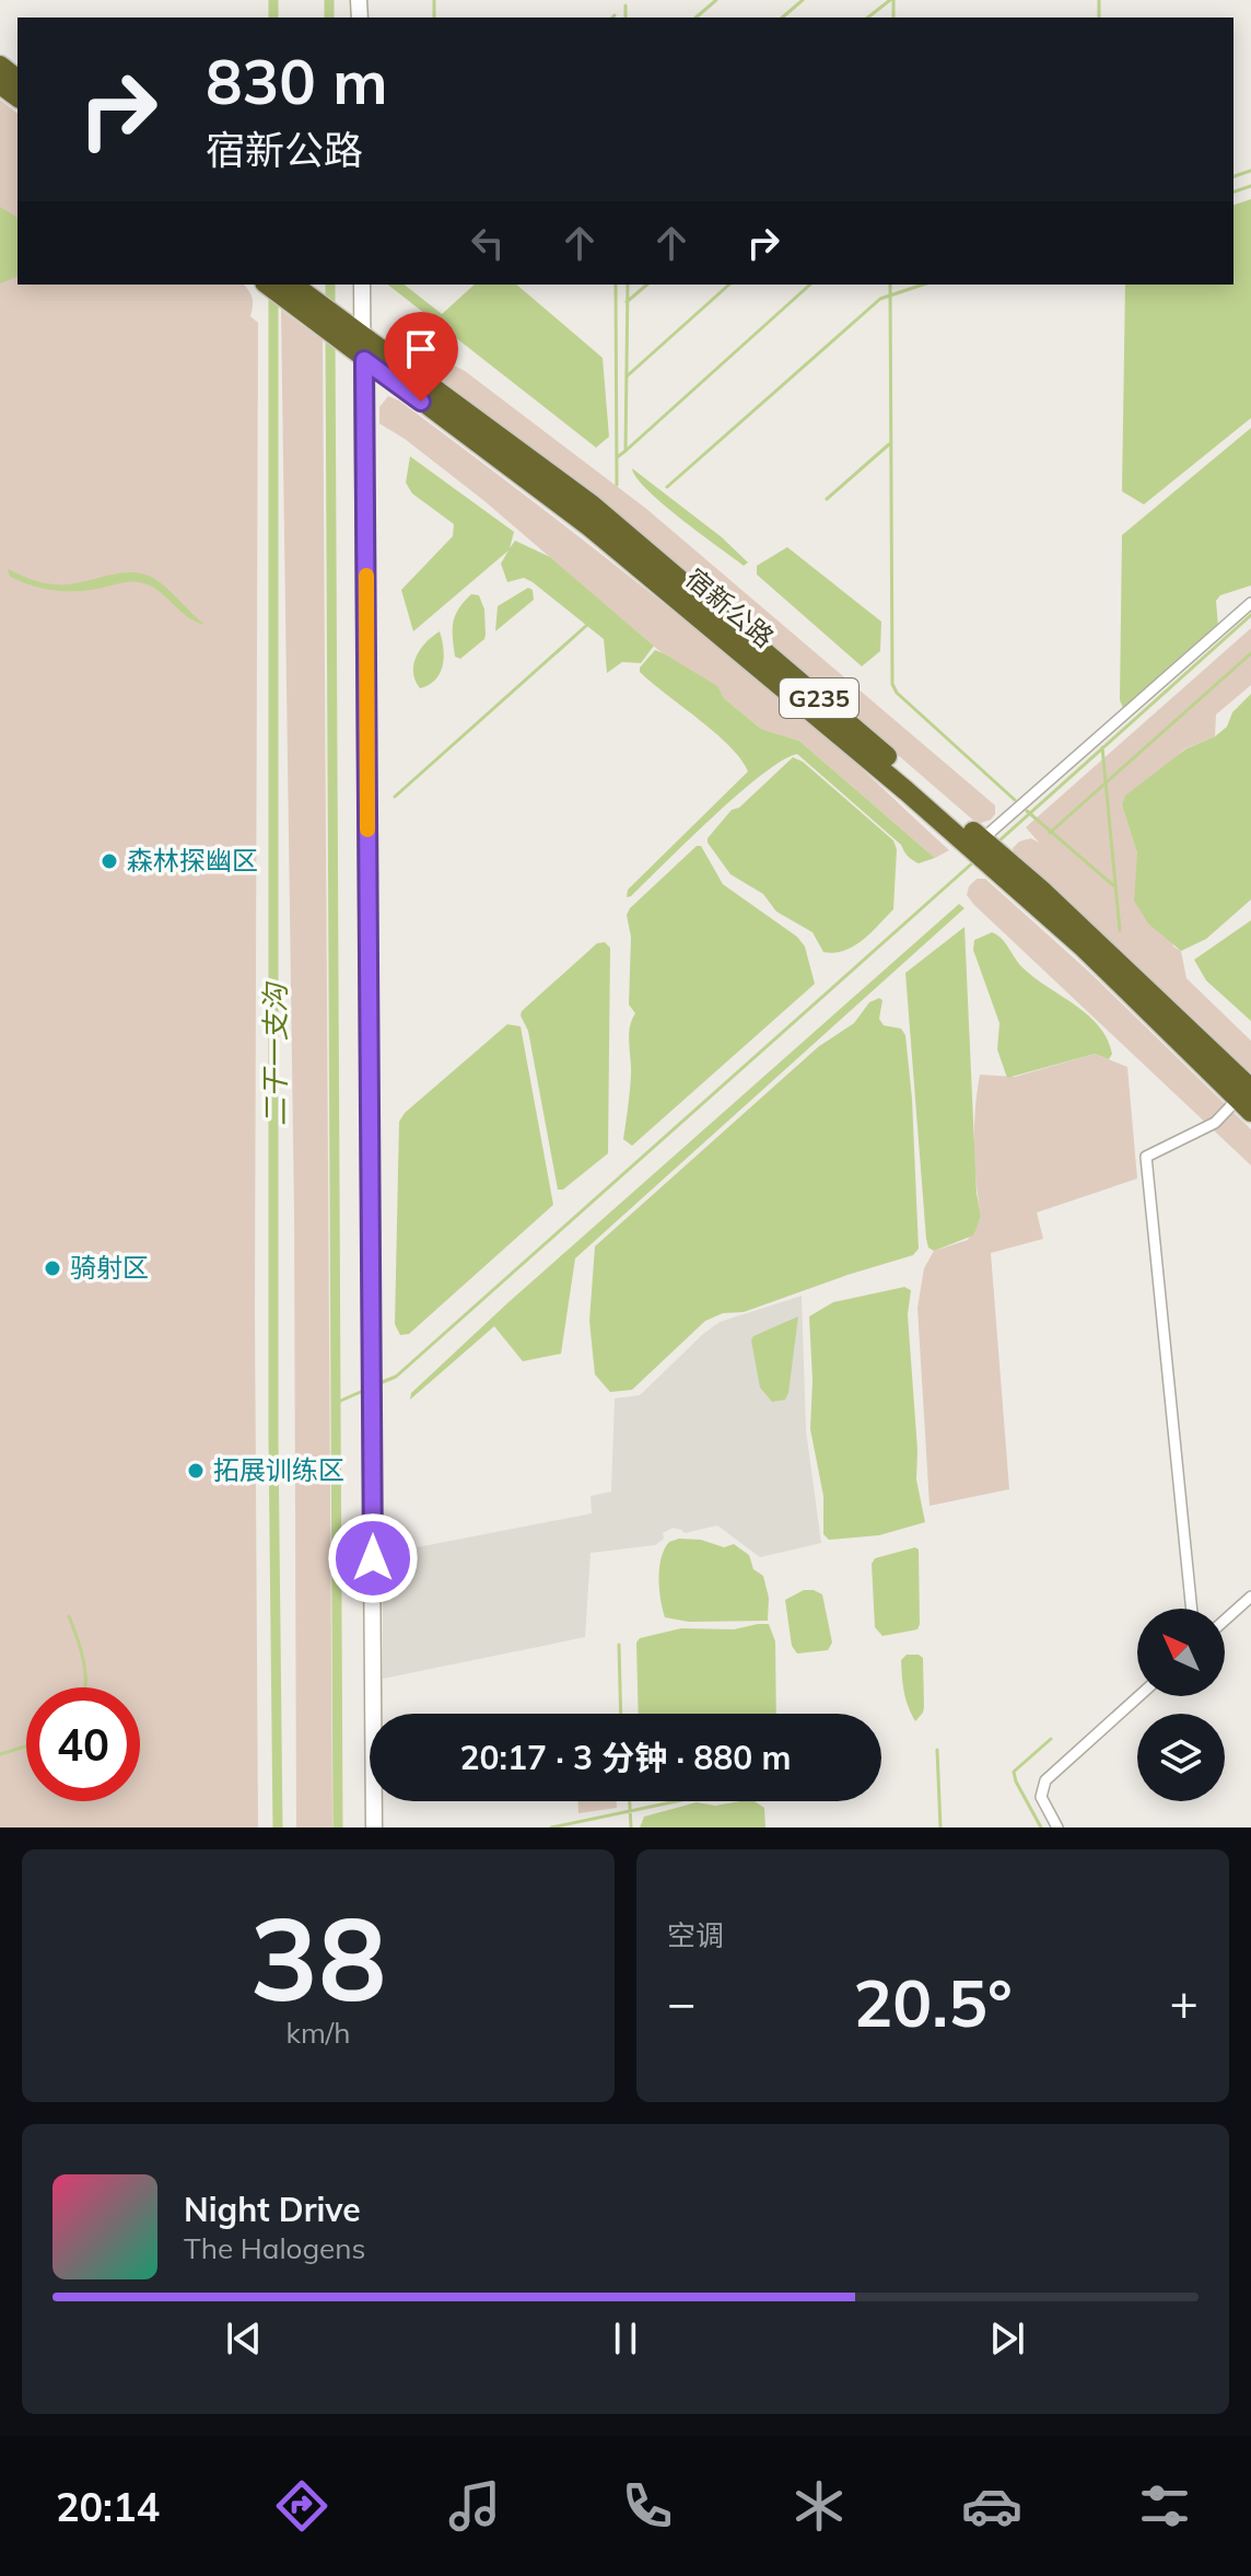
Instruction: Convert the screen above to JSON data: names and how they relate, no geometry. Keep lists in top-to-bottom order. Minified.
{"streets":{"highway":["宿新公路","G235"]},"water":["二干一支沟"],"places":["森林探幽区","骑射区","拓展训练区"],"north":"top left","page":{"turn":["830 m","宿新公路"],"limit":"40","trip":"20:17 · 3 分钟 · 880 m","tile":[["38","km/h"],"空调"],"heat":["−","20.5°","+"],"song":["Night Drive","The Halogens"],"tabs":"20:14"}}
